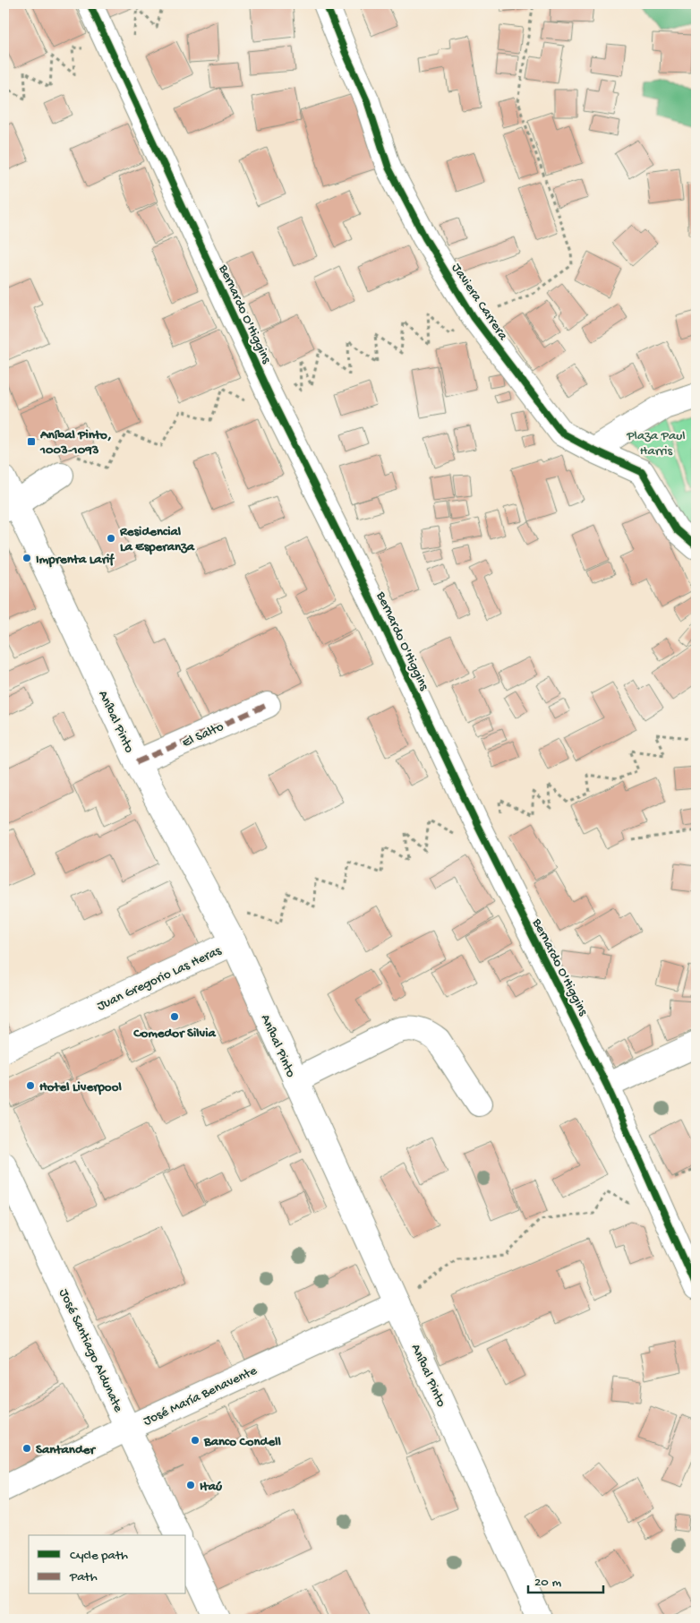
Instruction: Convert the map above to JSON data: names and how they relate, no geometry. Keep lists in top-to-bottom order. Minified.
{"streets":{"street":["Javiera Carrera","Bernardo O'Higgins","Aníbal Pinto","El Salto","Juan Gregorio Las Heras","José Santiago Aldunate","José María Benavente"]},"crossings":[["Bernardo O'Higgins","Juan Gregorio Las Heras"],["Aníbal Pinto","El Salto"],["Aníbal Pinto","Juan Gregorio Las Heras"],["Aníbal Pinto","José María Benavente"],["José Santiago Aldunate","José María Benavente"]],"parks":["Plaza Paul Harris"],"places":{"transit":["Aníbal Pinto, 1003-1093"],"other":["Residencial La Esperanza","Imprenta Larif","Comedor Silvia","Hotel Liverpool","Banco Condell","Santander","Itaú"]},"legend":["Cycle path","Path"],"scale_bar":"20 m"}
